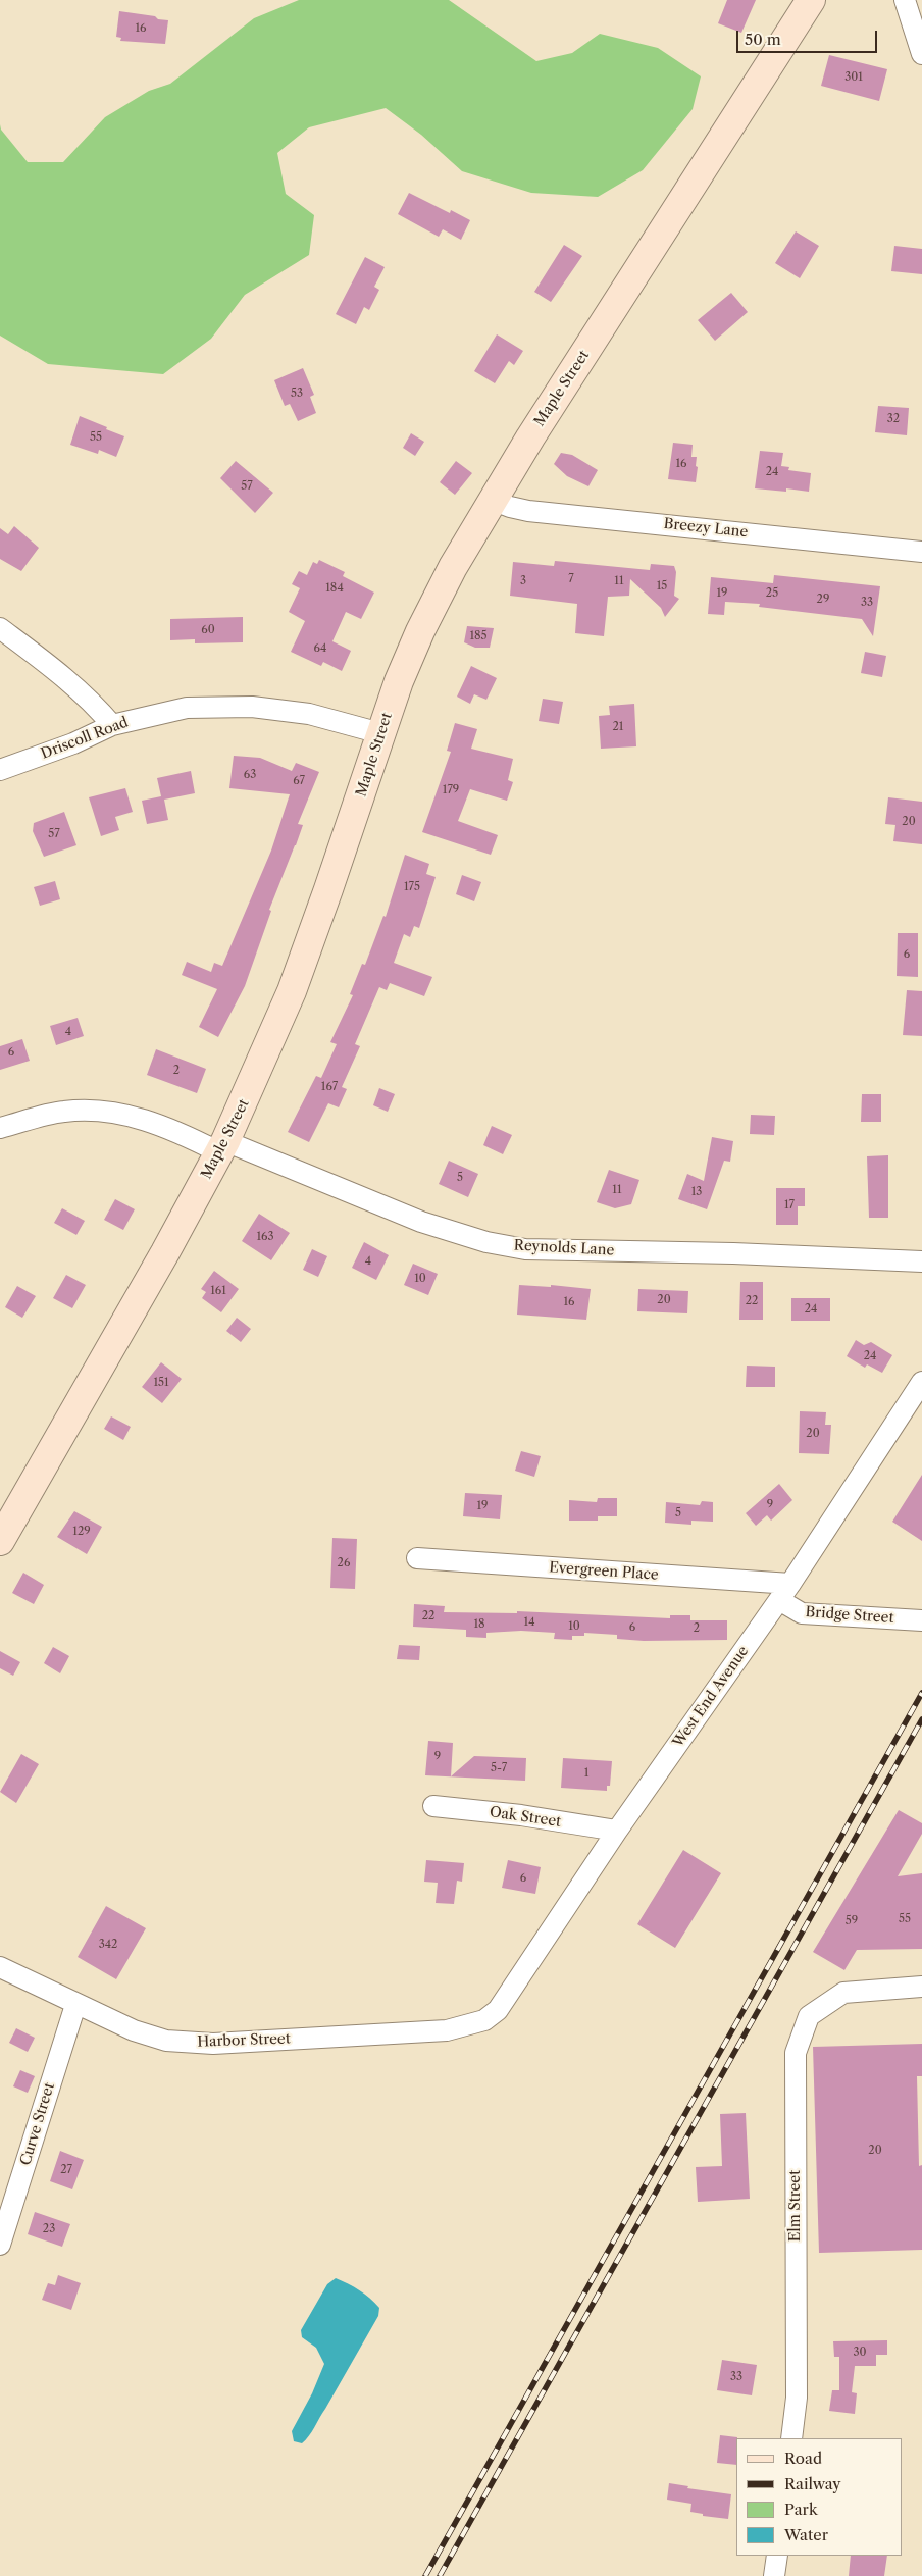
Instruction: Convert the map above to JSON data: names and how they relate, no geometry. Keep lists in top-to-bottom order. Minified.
{"streets":{"street":["Maple Street","Breezy Lane","Driscoll Road","Reynolds Lane","Evergreen Place","Bridge Street","West End Avenue","Oak Street","Harbor Street","Curve Street","Elm Street"]},"crossings":[["Maple Street","Breezy Lane"],["Maple Street","Driscoll Road"],["Maple Street","Reynolds Lane"],["Evergreen Place","Bridge Street"],["Evergreen Place","West End Avenue"],["Bridge Street","West End Avenue"],["West End Avenue","Oak Street"],["West End Avenue","Harbor Street"],["Harbor Street","Curve Street"]],"house_numbers":["16","301","53","32","55","16","24","57","7","3","11","15","184","19","25","29","33","60","185","64","21","63","67","179","20","57","175","6","4","6","2","167","5","11","13","17","163","4","10","161","20","22","16","24","24","151","20","9","19","5","129","26","22","14","18","10","6","2","9","5-7","1","6","55","59","342","20","27","23","30","33"],"legend":["Road","Railway","Park","Water"],"scale_bar":"50 m"}
